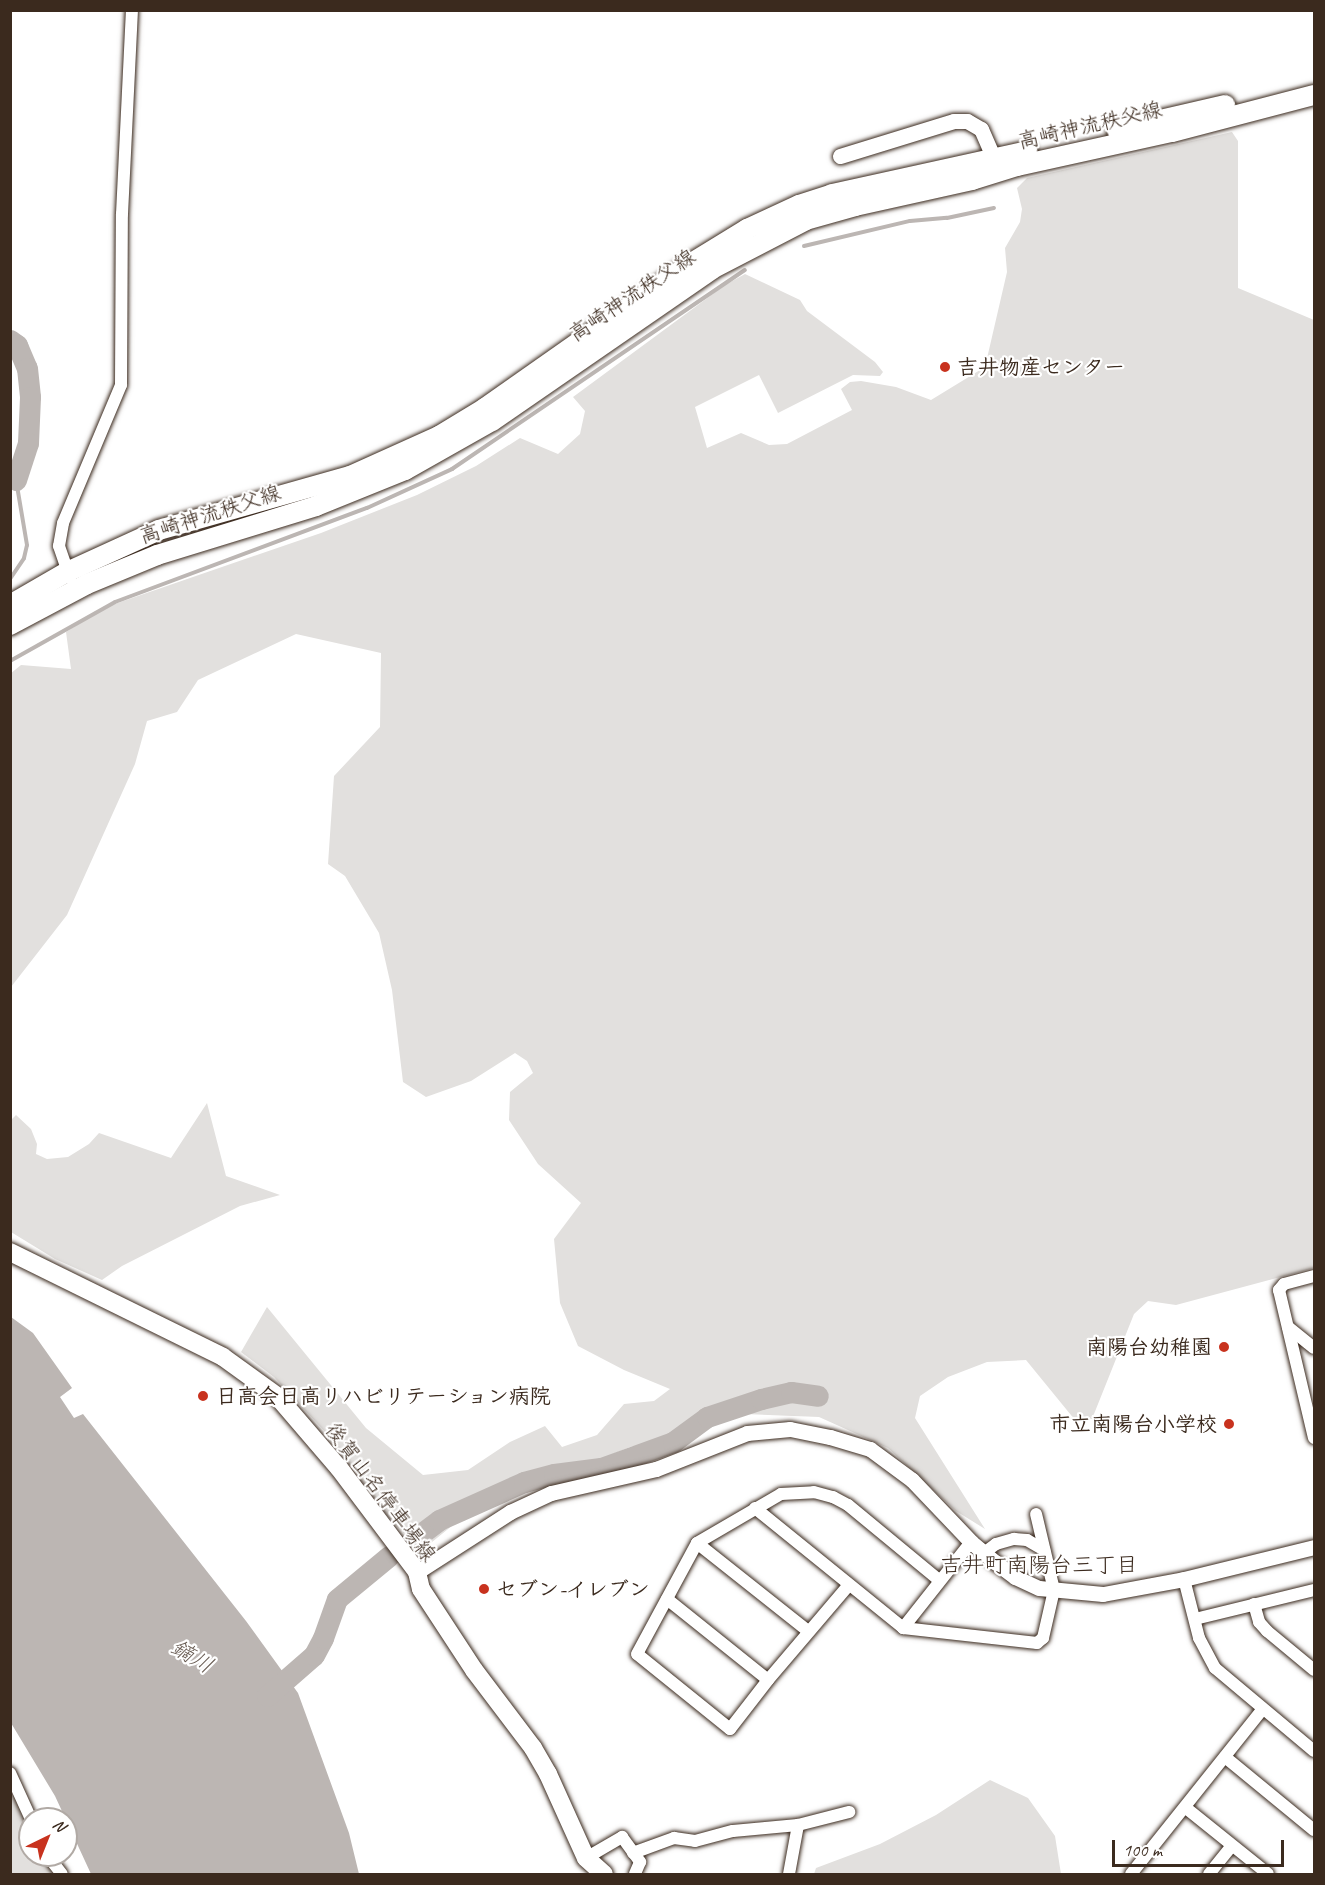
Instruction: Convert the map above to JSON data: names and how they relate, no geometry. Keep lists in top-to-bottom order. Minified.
{"streets":{"main road":["高崎神流秩父線","後賀山名停車場線"]},"districts":["吉井町南陽台三丁目"],"water":["鏑川"],"places":["吉井物産センター","南陽台幼稚園","日高会日高リハビリテーション病院","市立南陽台小学校","セブン-イレブン"],"scale_bar":"100 m","north":"top right"}
